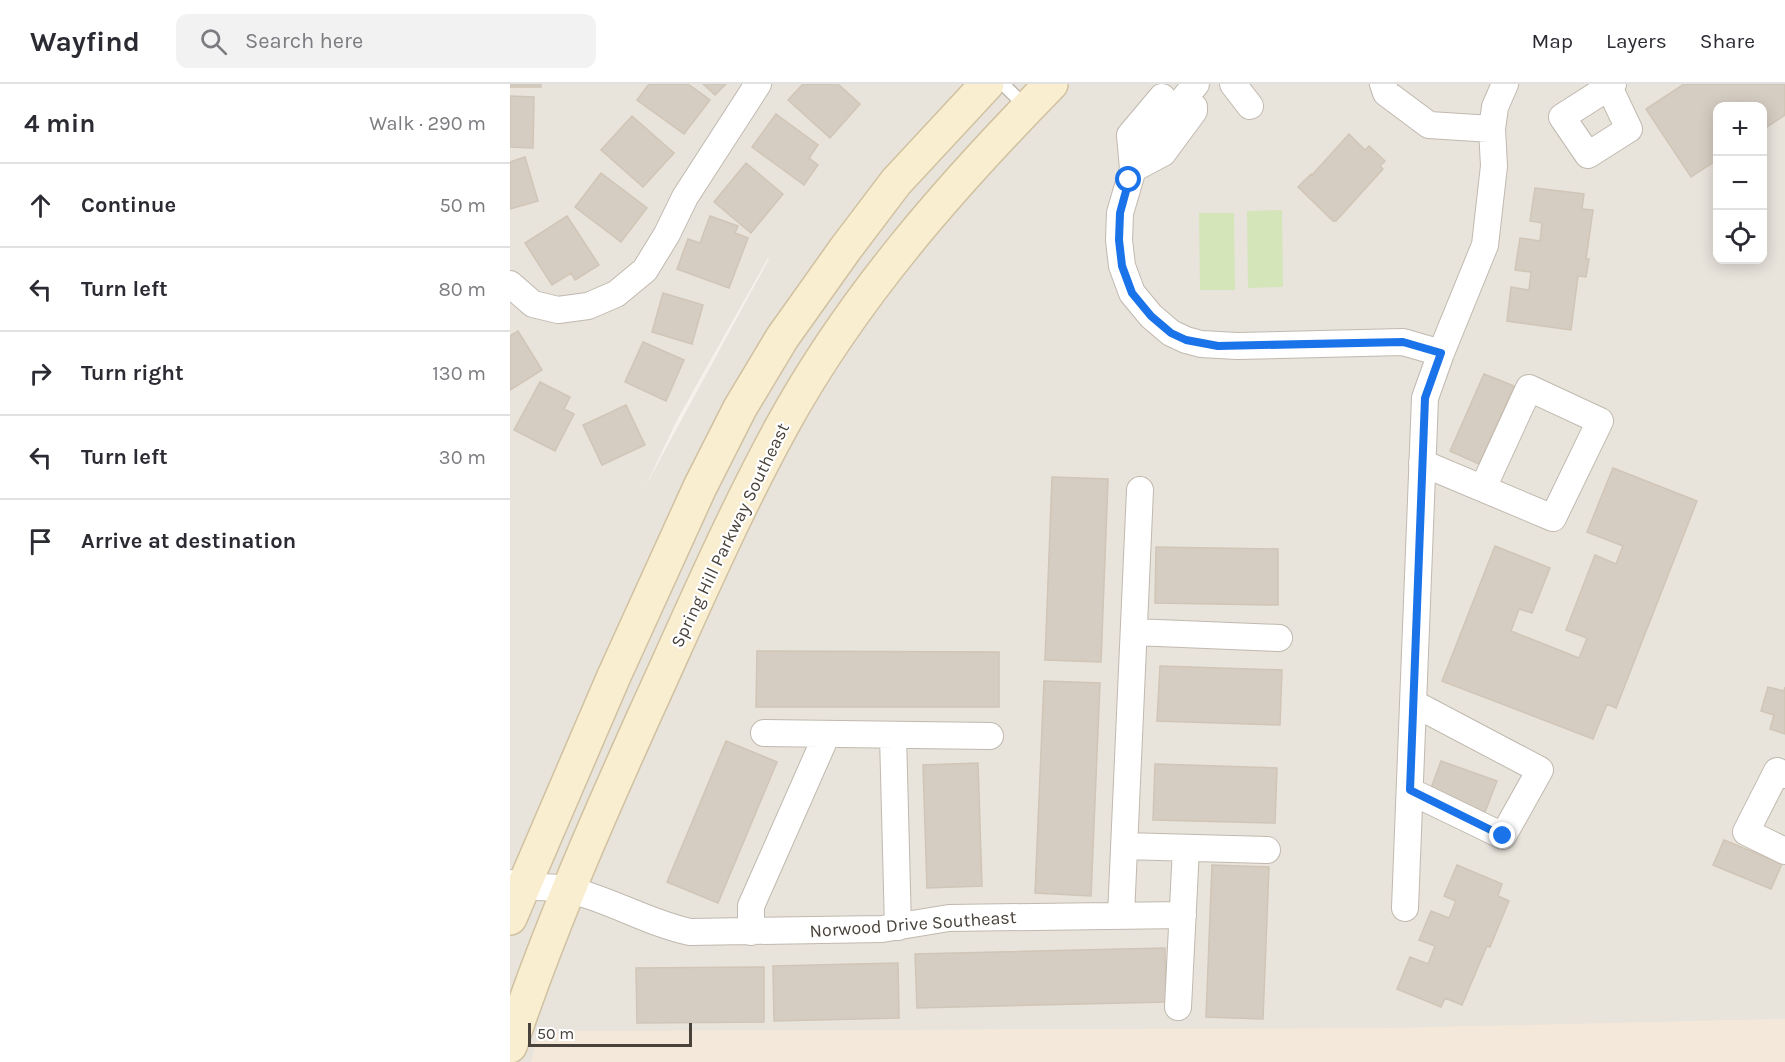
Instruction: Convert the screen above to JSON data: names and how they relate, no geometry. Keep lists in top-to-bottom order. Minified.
{"streets":{"street":["Spring Hill Parkway Southeast","Norwood Drive Southeast"]},"crossings":[["Spring Hill Parkway Southeast","Norwood Drive Southeast"]],"scale_bar":"50 m","page":{"header":"Wayfind","search":"Search here","nav":["Map","Layers","Share"],"heading":["4 min","Walk · 290 m"],"map_buttons":["+","−"],"list":[["Continue","50 m"],["Turn left","80 m"],["Turn right","130 m"],["Turn left","30 m"],"Arrive at destination"],"scale":"50 m"}}
